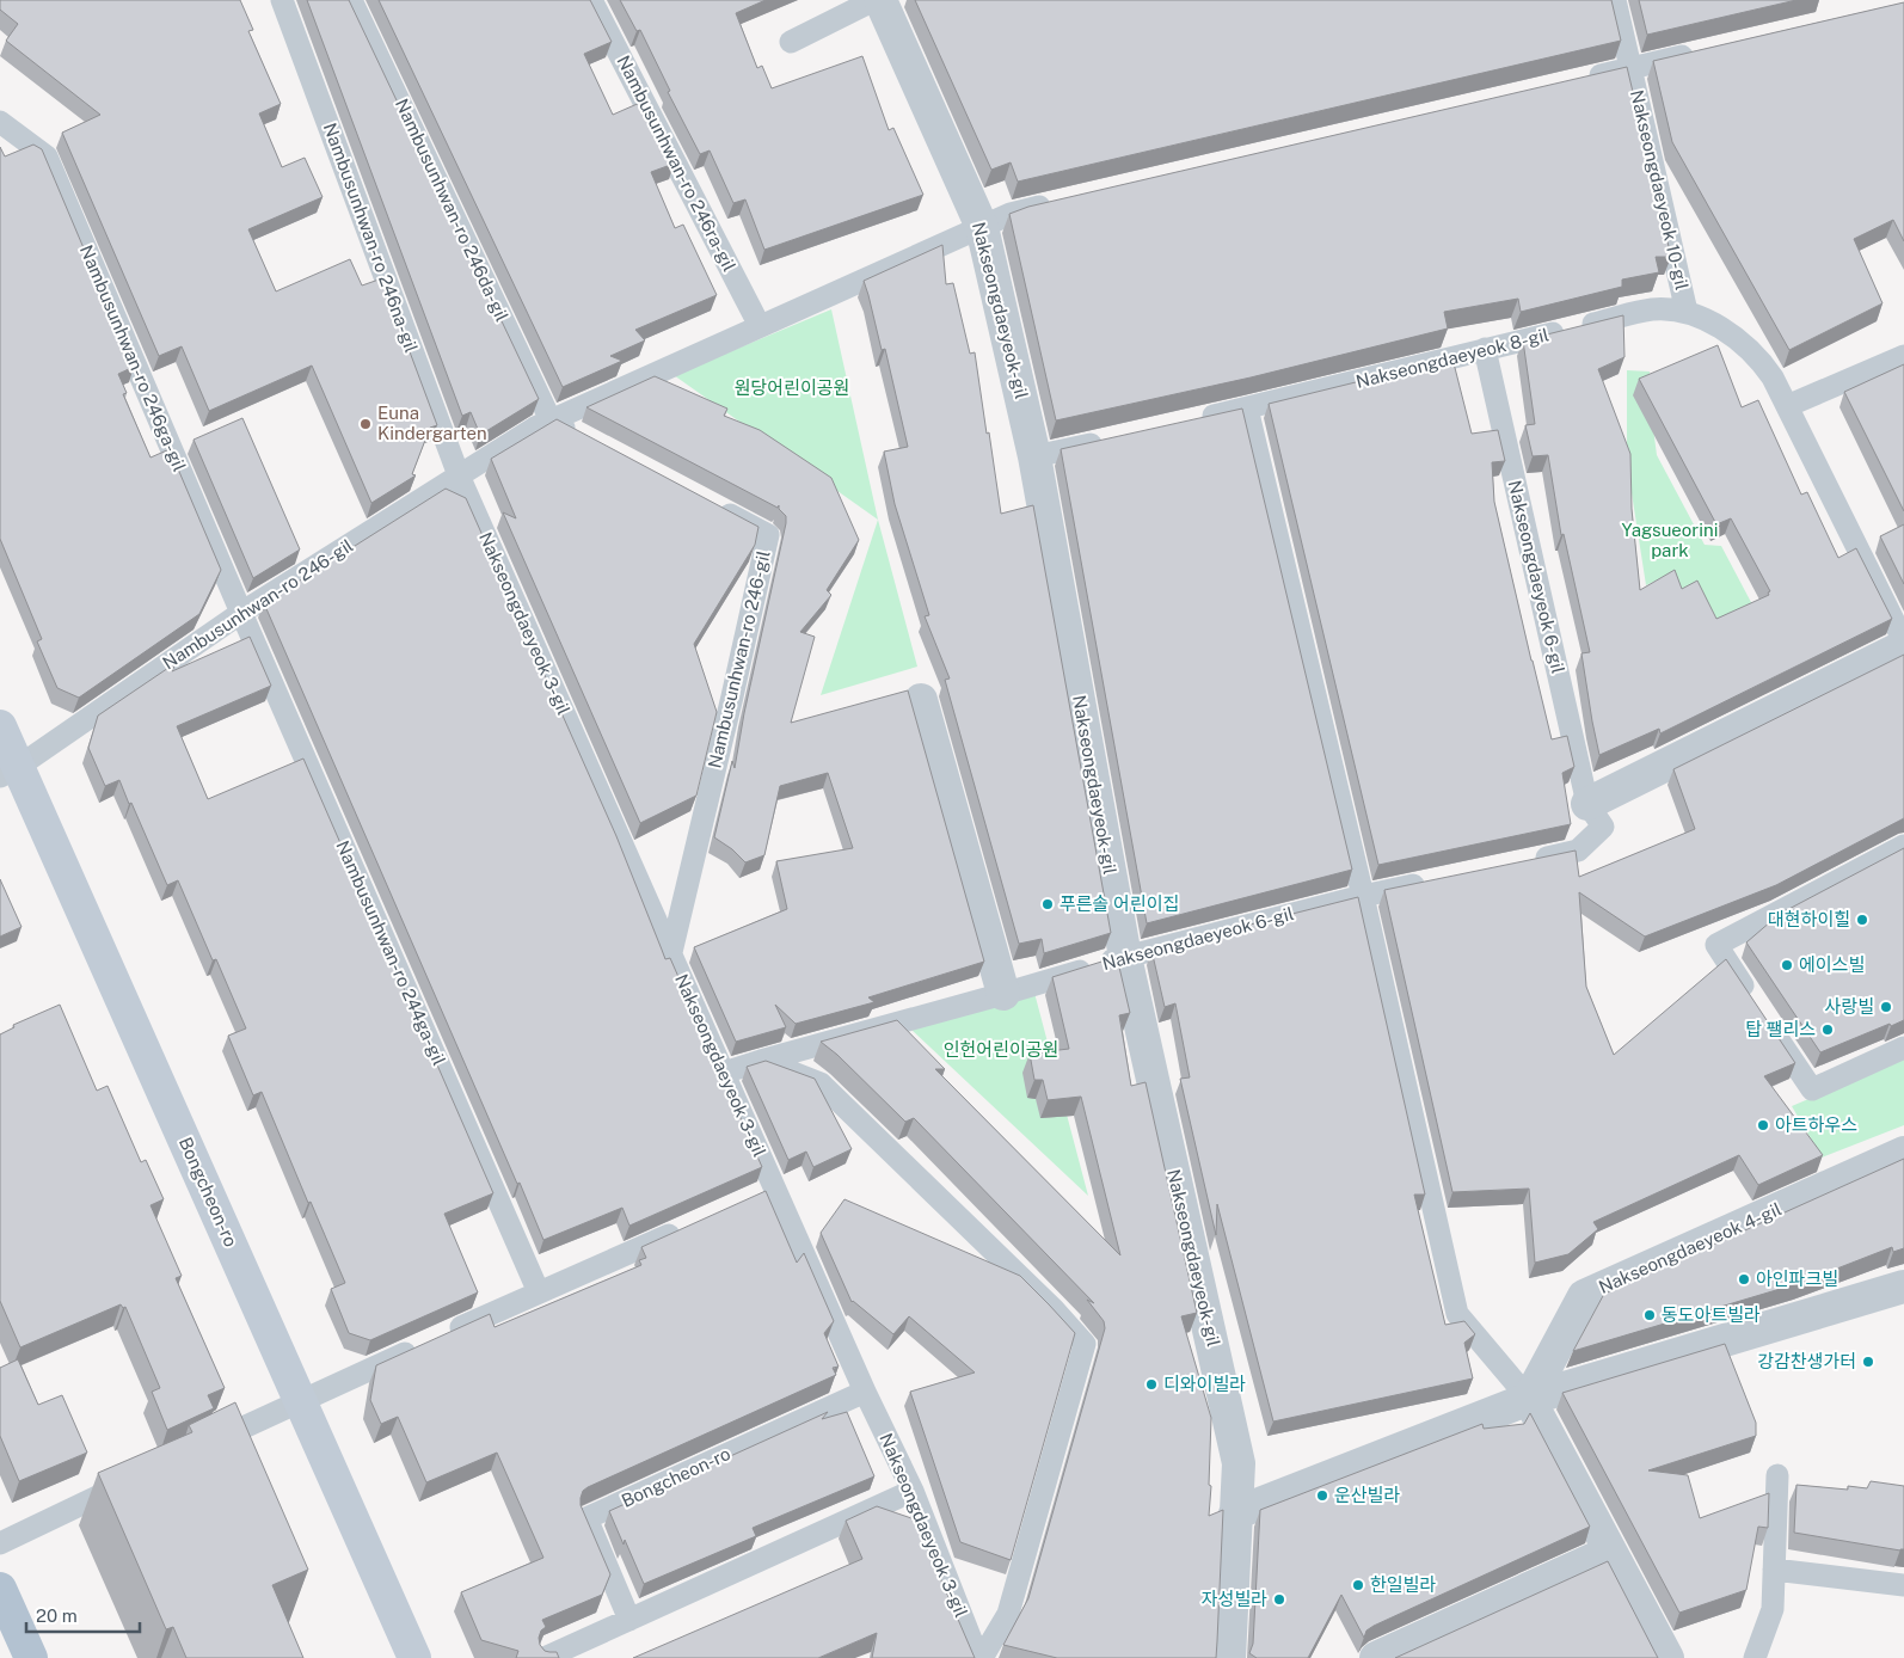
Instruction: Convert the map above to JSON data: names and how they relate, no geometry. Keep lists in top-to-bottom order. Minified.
{"streets":{"street":["Nakseongdaeyeok-gil","Bongcheon-ro","Nakseongdaeyeok 4-gil"],"lane":["Nambusunhwan-ro 246ra-gil","Nakseongdaeyeok 10-gil","Nambusunhwan-ro 246da-gil","Nambusunhwan-ro 246na-gil","Nambusunhwan-ro 246ga-gil","Nakseongdaeyeok 8-gil","Nakseongdaeyeok 6-gil","Nambusunhwan-ro 246-gil","Nakseongdaeyeok 3-gil","Nambusunhwan-ro 244ga-gil"]},"crossings":[["Nambusunhwan-ro 246ra-gil","Nambusunhwan-ro 246-gil"],["Nakseongdaeyeok 10-gil","Nakseongdaeyeok 8-gil"],["Nambusunhwan-ro 246da-gil","Nambusunhwan-ro 246-gil"],["Nambusunhwan-ro 246na-gil","Nambusunhwan-ro 246-gil"],["Nambusunhwan-ro 246na-gil","Nakseongdaeyeok 3-gil"],["Nakseongdaeyeok-gil","Nakseongdaeyeok 6-gil"],["Nakseongdaeyeok-gil","Nambusunhwan-ro 246-gil"],["Nambusunhwan-ro 246ga-gil","Nambusunhwan-ro 246-gil"],["Nambusunhwan-ro 246ga-gil","Nambusunhwan-ro 244ga-gil"],["Nakseongdaeyeok 8-gil","Nakseongdaeyeok 6-gil"],["Nakseongdaeyeok 6-gil","Nakseongdaeyeok 3-gil"],["Nambusunhwan-ro 246-gil","Nakseongdaeyeok 3-gil"],["Nambusunhwan-ro 246-gil","Nambusunhwan-ro 244ga-gil"],["Nambusunhwan-ro 246-gil","Bongcheon-ro"],["Nakseongdaeyeok 3-gil","Bongcheon-ro"]],"parks":["원당어린이공원","Yagsueorini park","인헌어린이공원"],"places":["Euna Kindergarten","푸른솔 어린이집","대현하이힐","에이스빌","사랑빌","탑 팰리스","아트하우스","아인파크빌","동도아트빌라","강감찬생가터","디와이빌라","운산빌라","한일빌라","자성빌라"],"scale_bar":"20 m"}
